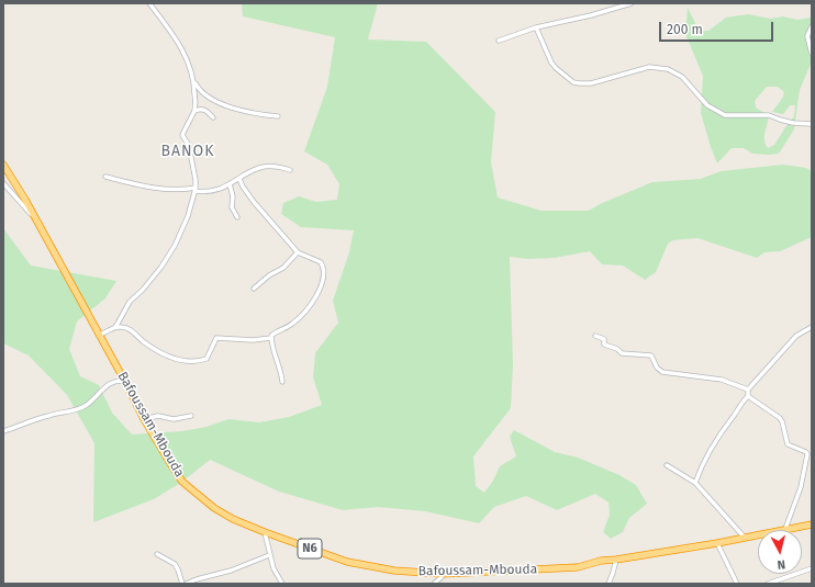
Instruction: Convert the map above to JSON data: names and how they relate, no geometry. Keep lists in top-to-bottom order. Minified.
{"streets":{"highway":["Bafoussam-Mbouda","N6"]},"districts":["BANOK"],"scale_bar":"200 m","north":"bottom"}
